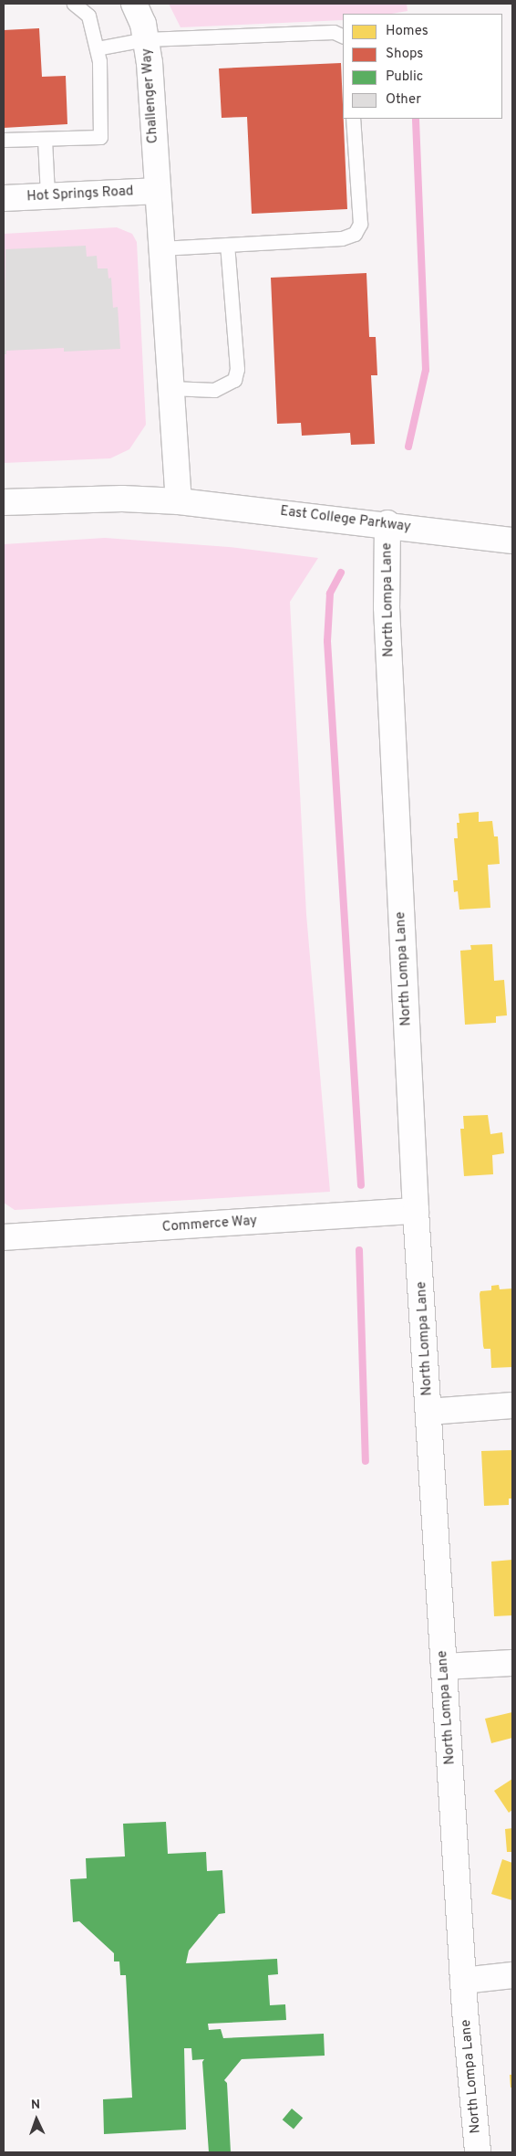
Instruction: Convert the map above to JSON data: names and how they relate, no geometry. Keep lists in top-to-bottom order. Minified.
{"streets":{"street":["Challenger Way","Hot Springs Road","East College Parkway","North Lompa Lane","Commerce Way"]},"crossings":[["Challenger Way","Hot Springs Road"],["East College Parkway","North Lompa Lane"],["North Lompa Lane","Commerce Way"]],"legend":["Homes","Shops","Public","Other"],"north":"top"}
